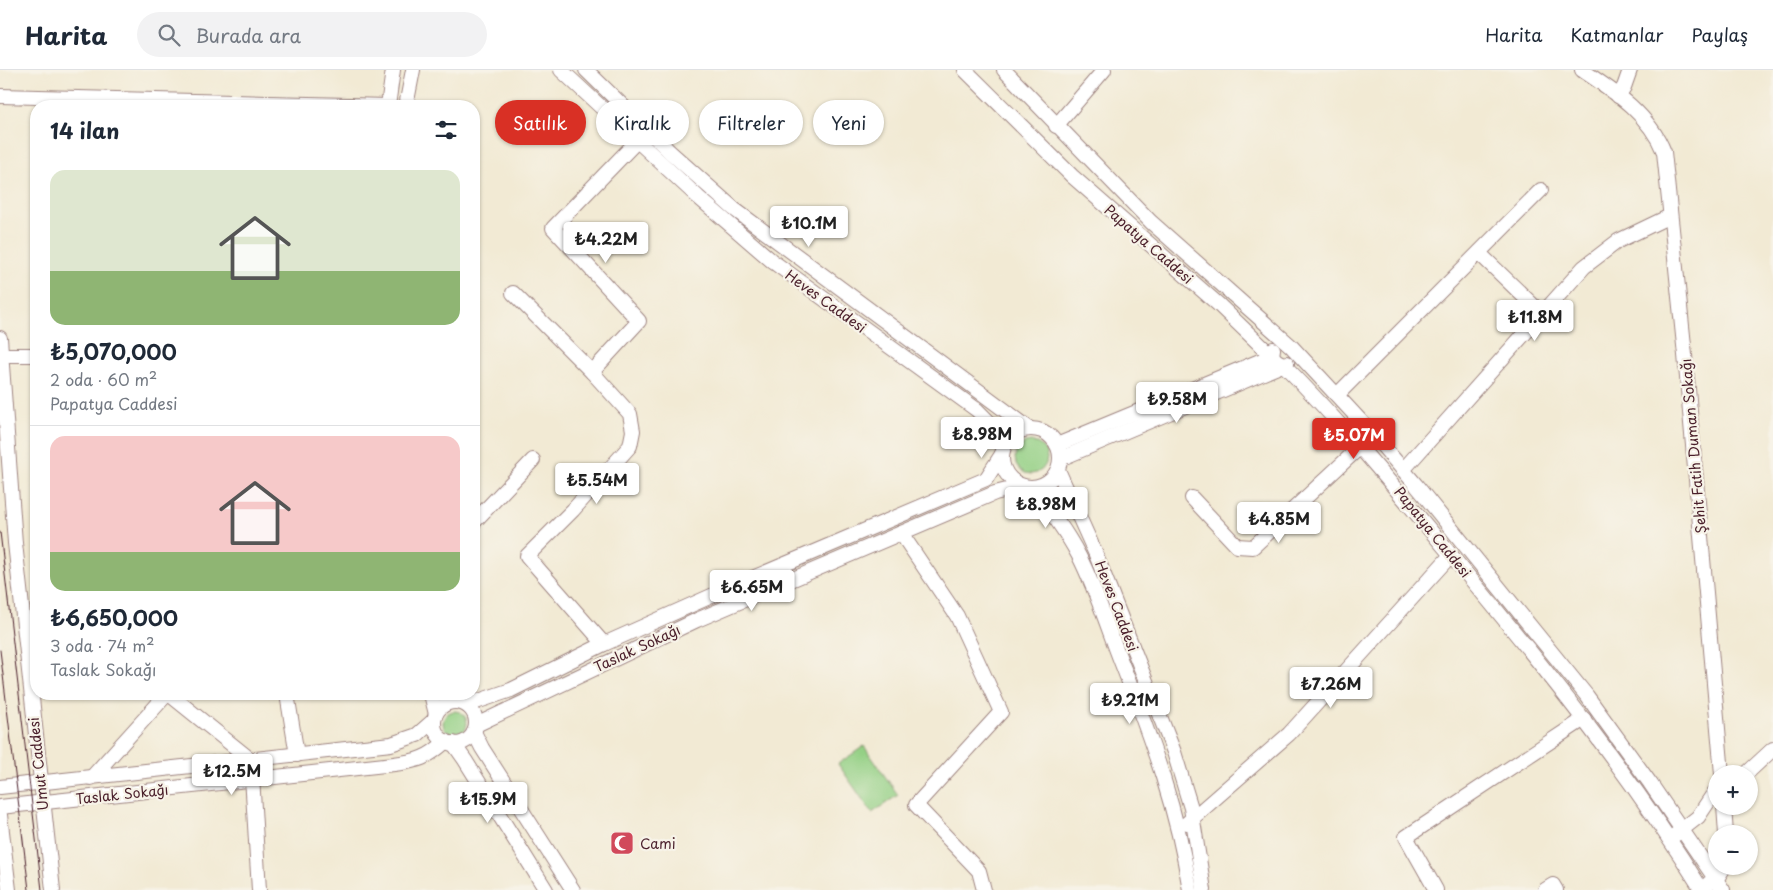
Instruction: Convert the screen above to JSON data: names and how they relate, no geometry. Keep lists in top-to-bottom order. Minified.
{"streets":{"street":["Papatya Caddesi","Heves Caddesi","Şehit Fatih Duman Sokağı","Taslak Sokağı","Umut Caddesi"]},"crossings":[["Heves Caddesi","Taslak Sokağı"],["Taslak Sokağı","Umut Caddesi"]],"places":{"mosque":["Cami"]},"page":{"header":"Harita","search":"Burada ara","nav":["Harita","Katmanlar","Paylaş"],"chip":["Satılık","Kiralık","Filtreler","Yeni"],"heading":"14 ilan","list":[{"name":"₺5,070,000","note":"2 oda · 60 m² · Papatya Caddesi"},{"name":"₺6,650,000","note":"3 oda · 74 m² · Taslak Sokağı"}],"price":["₺10.1M","₺4.22M","₺11.8M","₺9.58M","₺8.98M","₺5.07M","₺5.54M","₺8.98M","₺4.85M","₺6.65M","₺7.26M","₺9.21M","₺12.5M","₺15.9M"],"map_buttons":["+","−"]}}
